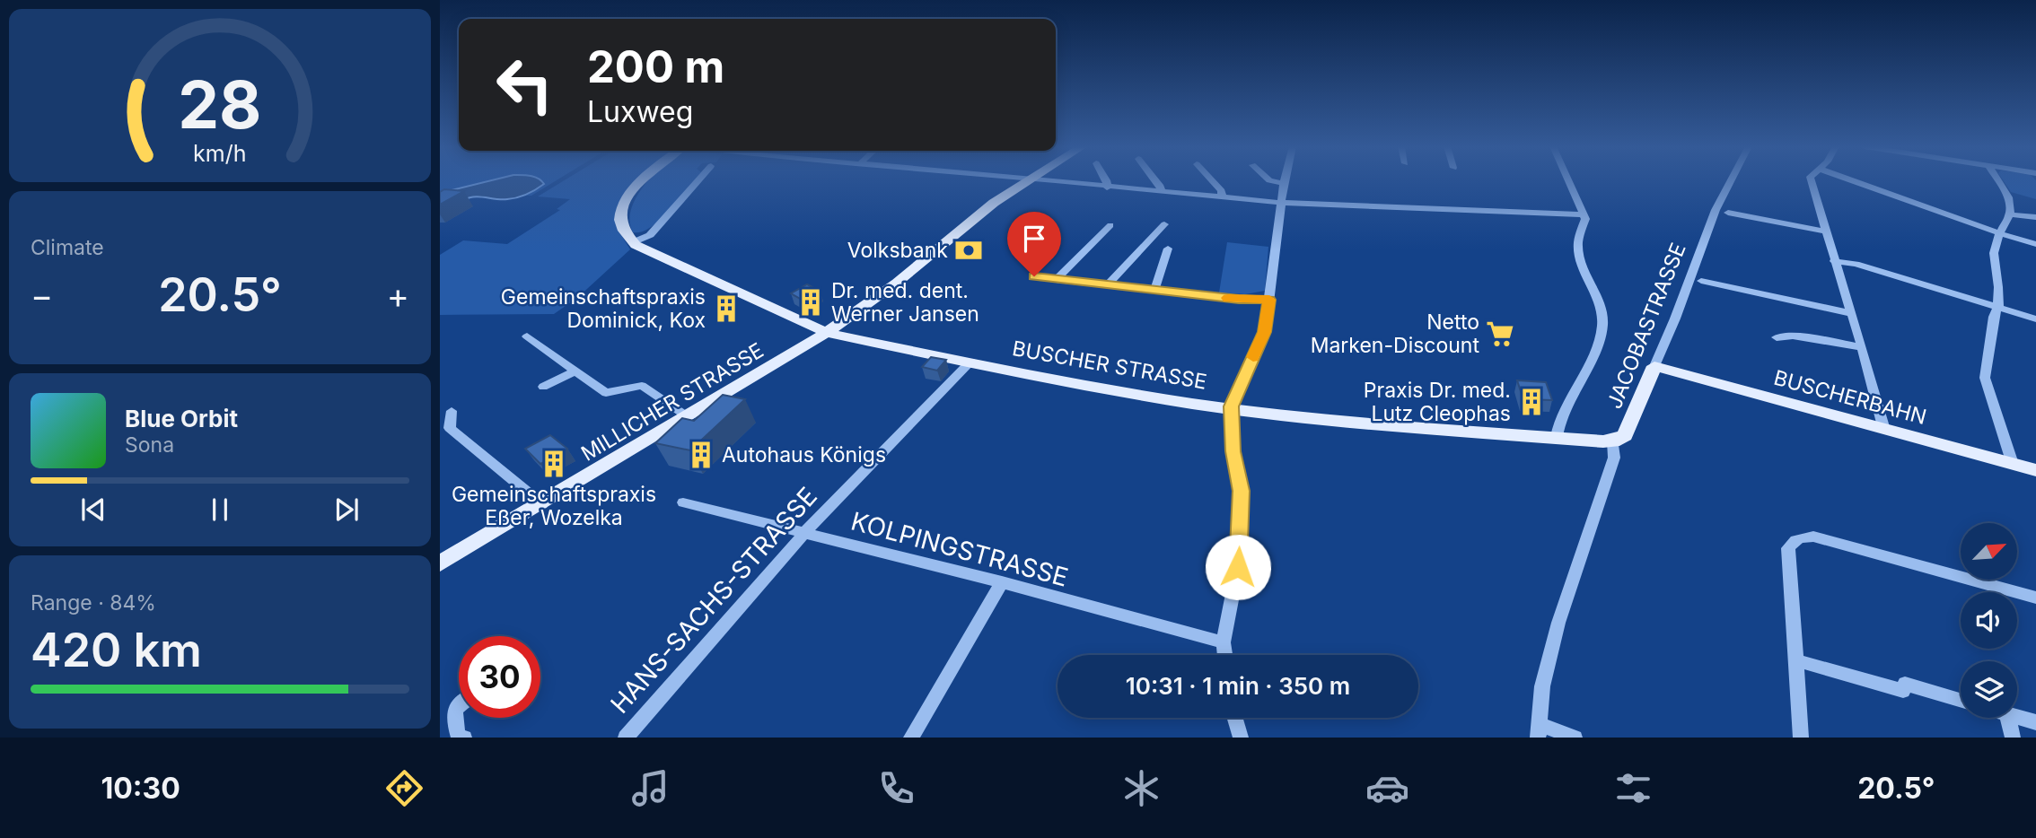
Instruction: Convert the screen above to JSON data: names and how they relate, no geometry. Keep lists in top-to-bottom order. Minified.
{"streets":{"main road":["JACOBASTRASSE","BUSCHER STRASSE","BUSCHERBAHN","MILLICHER STRASSE"],"street":["KOLPINGSTRASSE","HANS-SACHS-STRASSE"]},"crossings":[["JACOBASTRASSE","BUSCHER STRASSE"],["JACOBASTRASSE","BUSCHERBAHN"],["BUSCHER STRASSE","MILLICHER STRASSE"],["BUSCHER STRASSE","HANS-SACHS-STRASSE"],["KOLPINGSTRASSE","HANS-SACHS-STRASSE"]],"places":{"bank":["Volksbank"],"building":["Dr. med. dent. Werner Jansen","Gemeinschaftspraxis Dominick, Kox","Praxis Dr. med. Lutz Cleophas","Autohaus Königs","Gemeinschaftspraxis Eßer, Wozelka"],"supermarket":["Netto Marken-Discount"]},"north":"top right","page":{"turn":["200 m","Luxweg"],"tile":["Climate",["Range · 84%","420 km"]],"heat":["−","20.5°","+"],"song":["Blue Orbit","Sona"],"limit":"30","trip":"10:31 · 1 min · 350 m","tabs":["10:30","20.5°"],"gauge":["28","km/h"]}}
